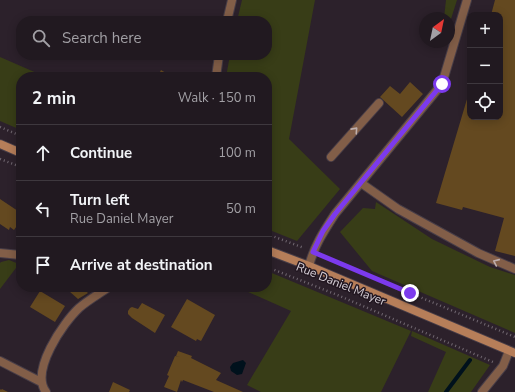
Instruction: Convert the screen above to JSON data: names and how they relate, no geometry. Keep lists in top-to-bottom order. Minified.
{"streets":{"main road":["Rue Daniel Mayer"]},"north":"top right","page":{"map_buttons":["+","−"],"search":"Search here","heading":["2 min","Walk · 150 m"],"list":[["Continue","100 m"],["Turn left","Rue Daniel Mayer","50 m"],"Arrive at destination"]}}
